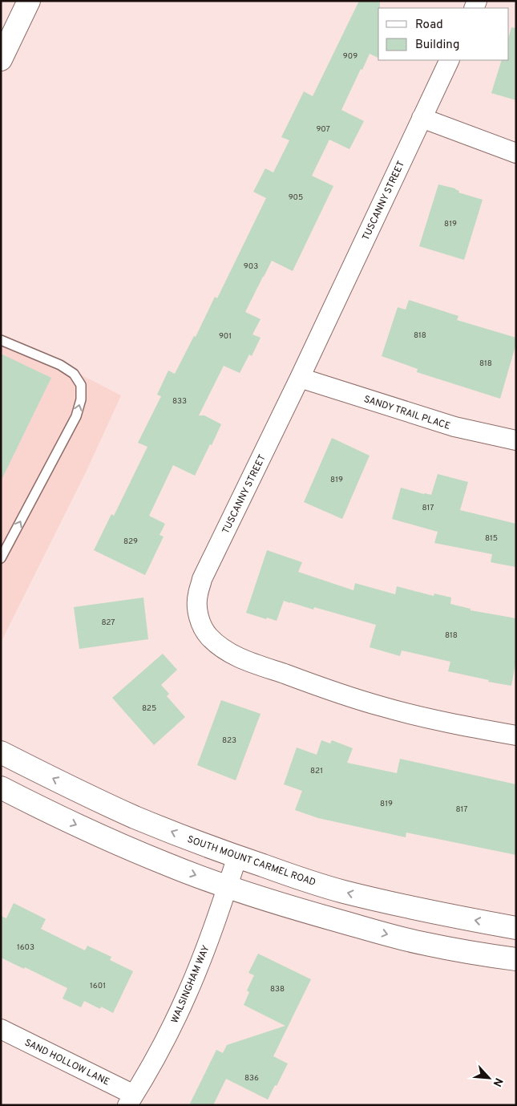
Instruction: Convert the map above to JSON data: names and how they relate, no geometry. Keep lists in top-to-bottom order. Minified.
{"streets":{"street":["TUSCANNY STREET","SANDY TRAIL PLACE","SOUTH MOUNT CARMEL ROAD","WALSINGHAM WAY","SAND HOLLOW LANE"]},"crossings":[["TUSCANNY STREET","SANDY TRAIL PLACE"],["SOUTH MOUNT CARMEL ROAD","WALSINGHAM WAY"],["WALSINGHAM WAY","SAND HOLLOW LANE"]],"house_numbers":["909","907","905","819","903","818","901","818","833","819","817","815","829","827","818","825","823","821","819","817","1603","1601","838","836"],"legend":["Road","Building"],"north":"bottom right"}
